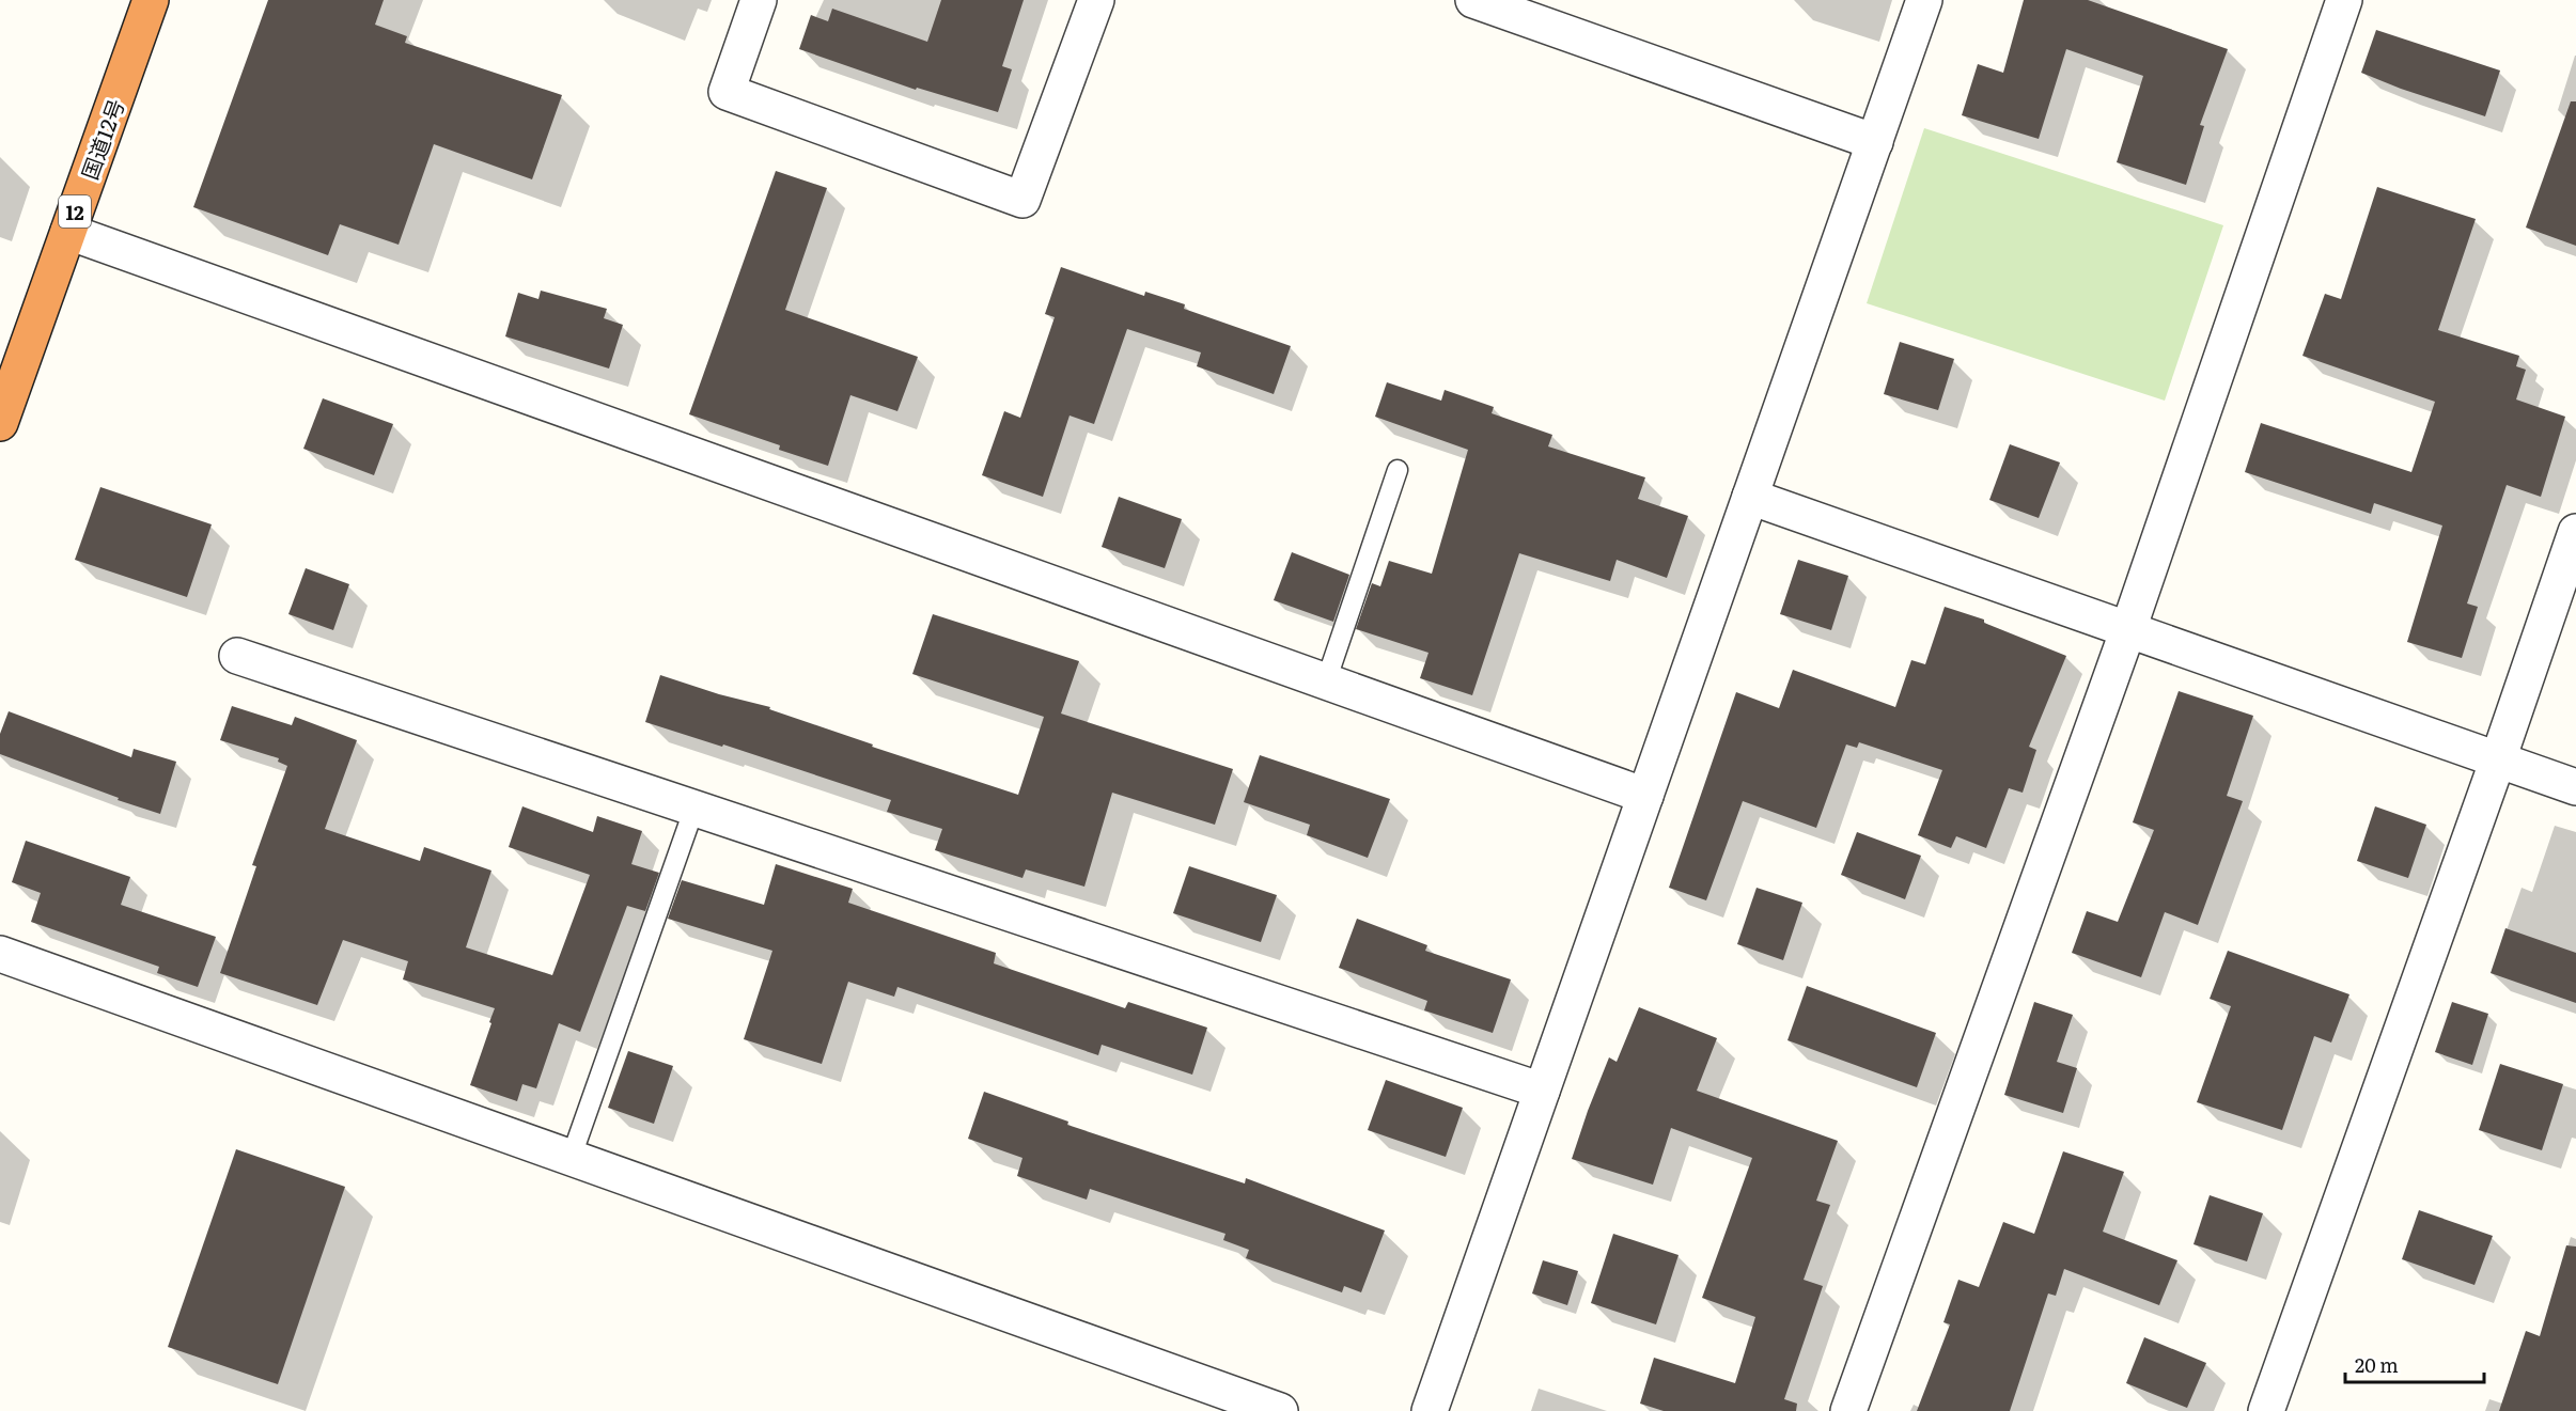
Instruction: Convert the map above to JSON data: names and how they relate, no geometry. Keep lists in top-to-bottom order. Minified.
{"streets":{"highway":["国道12号","12"]},"scale_bar":"20 m"}
